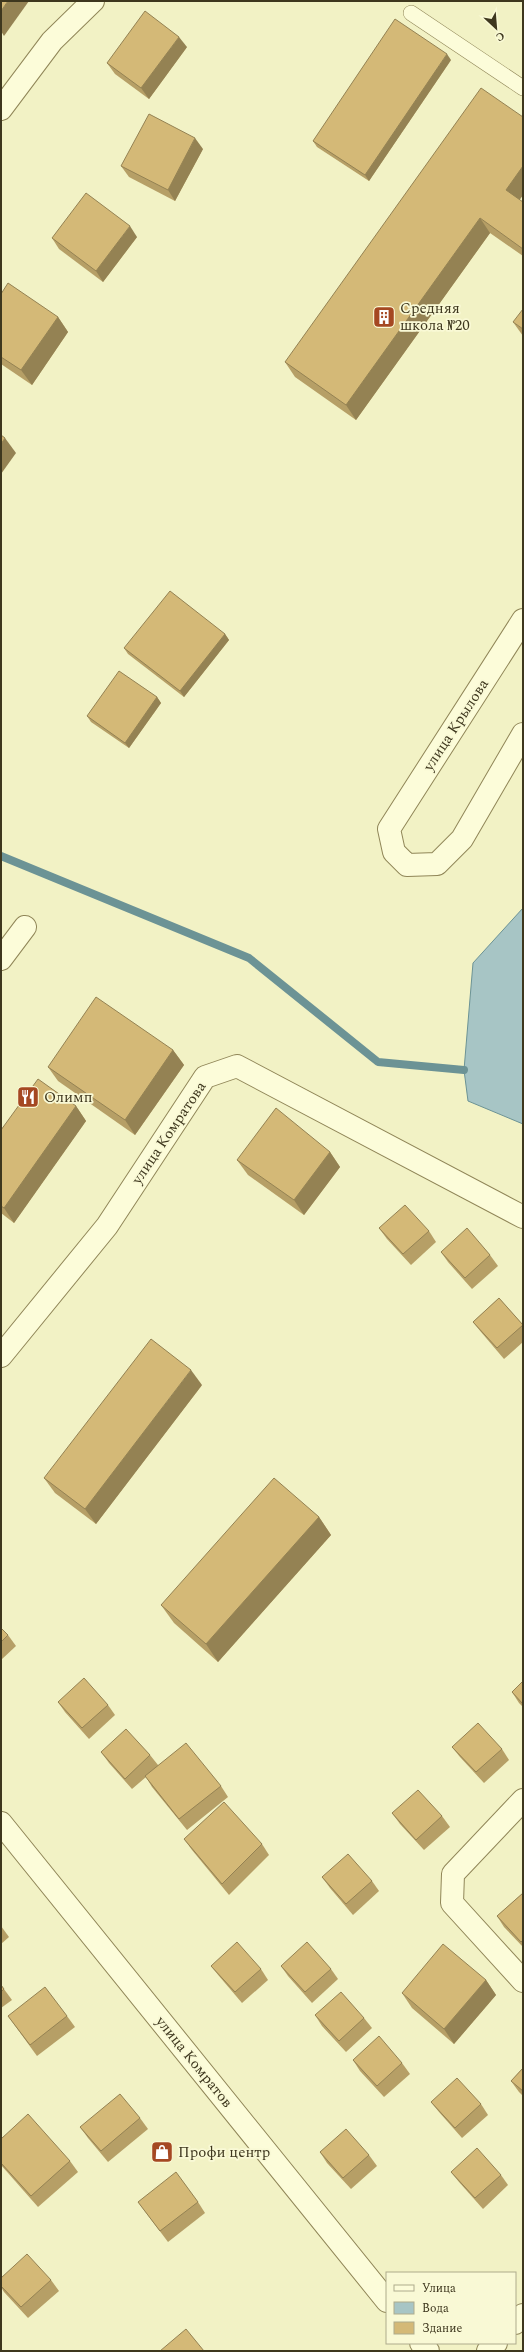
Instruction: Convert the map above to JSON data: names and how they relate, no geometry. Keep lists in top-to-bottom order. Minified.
{"streets":{"street":["улица Крылова","улица Комратова","улица Комратов"]},"places":{"building":["Средняя школа №20"],"restaurant":["Олимп"],"shop":["Профи центр"]},"legend":["Улица","Вода","Здание"],"north":"bottom right"}
